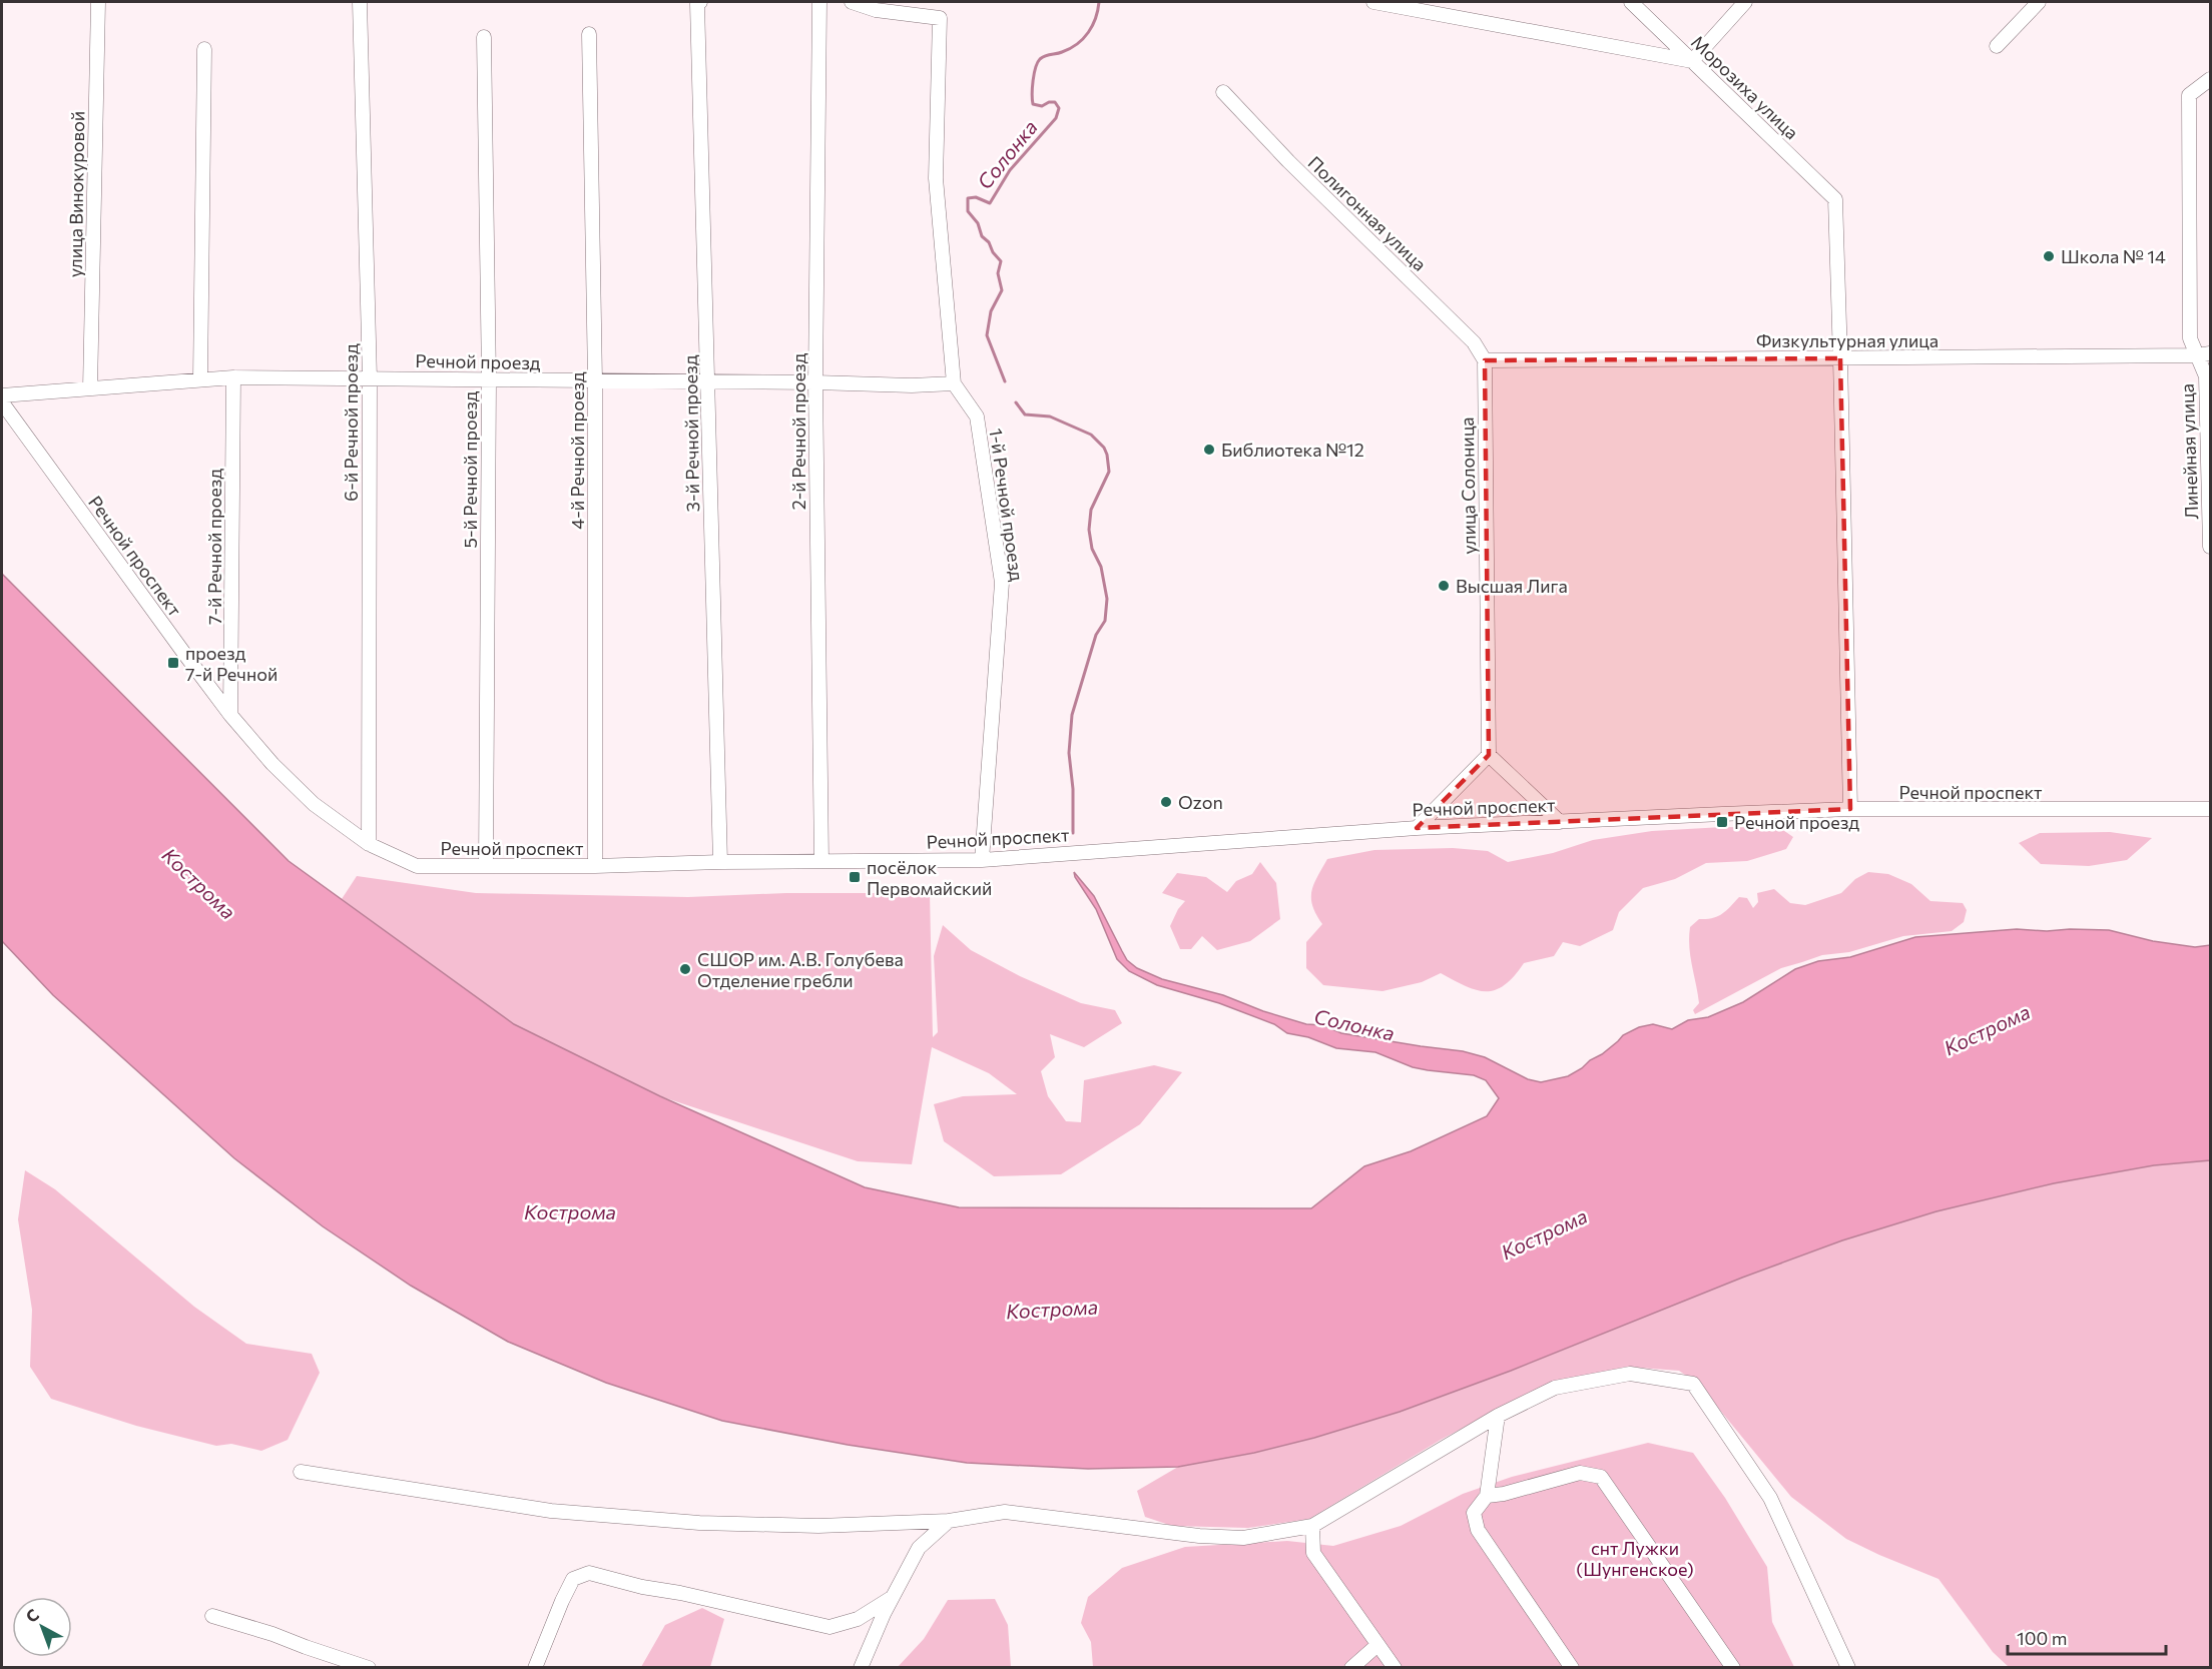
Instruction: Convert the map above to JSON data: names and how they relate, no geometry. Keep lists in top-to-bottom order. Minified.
{"streets":{"street":["Морозиха улица","улица Винокуровой","Полигонная улица","Физкультурная улица","Речной проезд","6-й Речной проезд","2-й Речной проезд","3-й Речной проезд","4-й Речной проезд","Линейная улица","5-й Речной проезд","улица Солоница","1-й Речной проезд","7-й Речной проезд","Речной проспект"]},"crossings":[["Морозиха улица","Физкультурная улица"],["улица Винокуровой","Речной проезд"],["Полигонная улица","Физкультурная улица"],["Полигонная улица","улица Солоница"],["Физкультурная улица","Линейная улица"],["Физкультурная улица","улица Солоница"],["Речной проезд","6-й Речной проезд"],["Речной проезд","2-й Речной проезд"],["Речной проезд","3-й Речной проезд"],["Речной проезд","4-й Речной проезд"],["Речной проезд","5-й Речной проезд"],["Речной проезд","1-й Речной проезд"],["Речной проезд","7-й Речной проезд"],["6-й Речной проезд","Речной проспект"],["2-й Речной проезд","Речной проспект"],["3-й Речной проезд","Речной проспект"],["4-й Речной проезд","Речной проспект"],["5-й Речной проезд","Речной проспект"],["1-й Речной проезд","Речной проспект"],["7-й Речной проезд","Речной проспект"]],"water":["Солонка","Кострома"],"parks":["снт Лужки (Шунгенское)"],"places":{"other":["Школа № 14","Библиотека №12","Высшая Лига","Ozon","СШОР им. А.В. Голубева Отделение гребли"],"transit":["проезд 7-й Речной","Речной проезд","посёлок Первомайский"]},"scale_bar":"100 m","north":"top left"}
